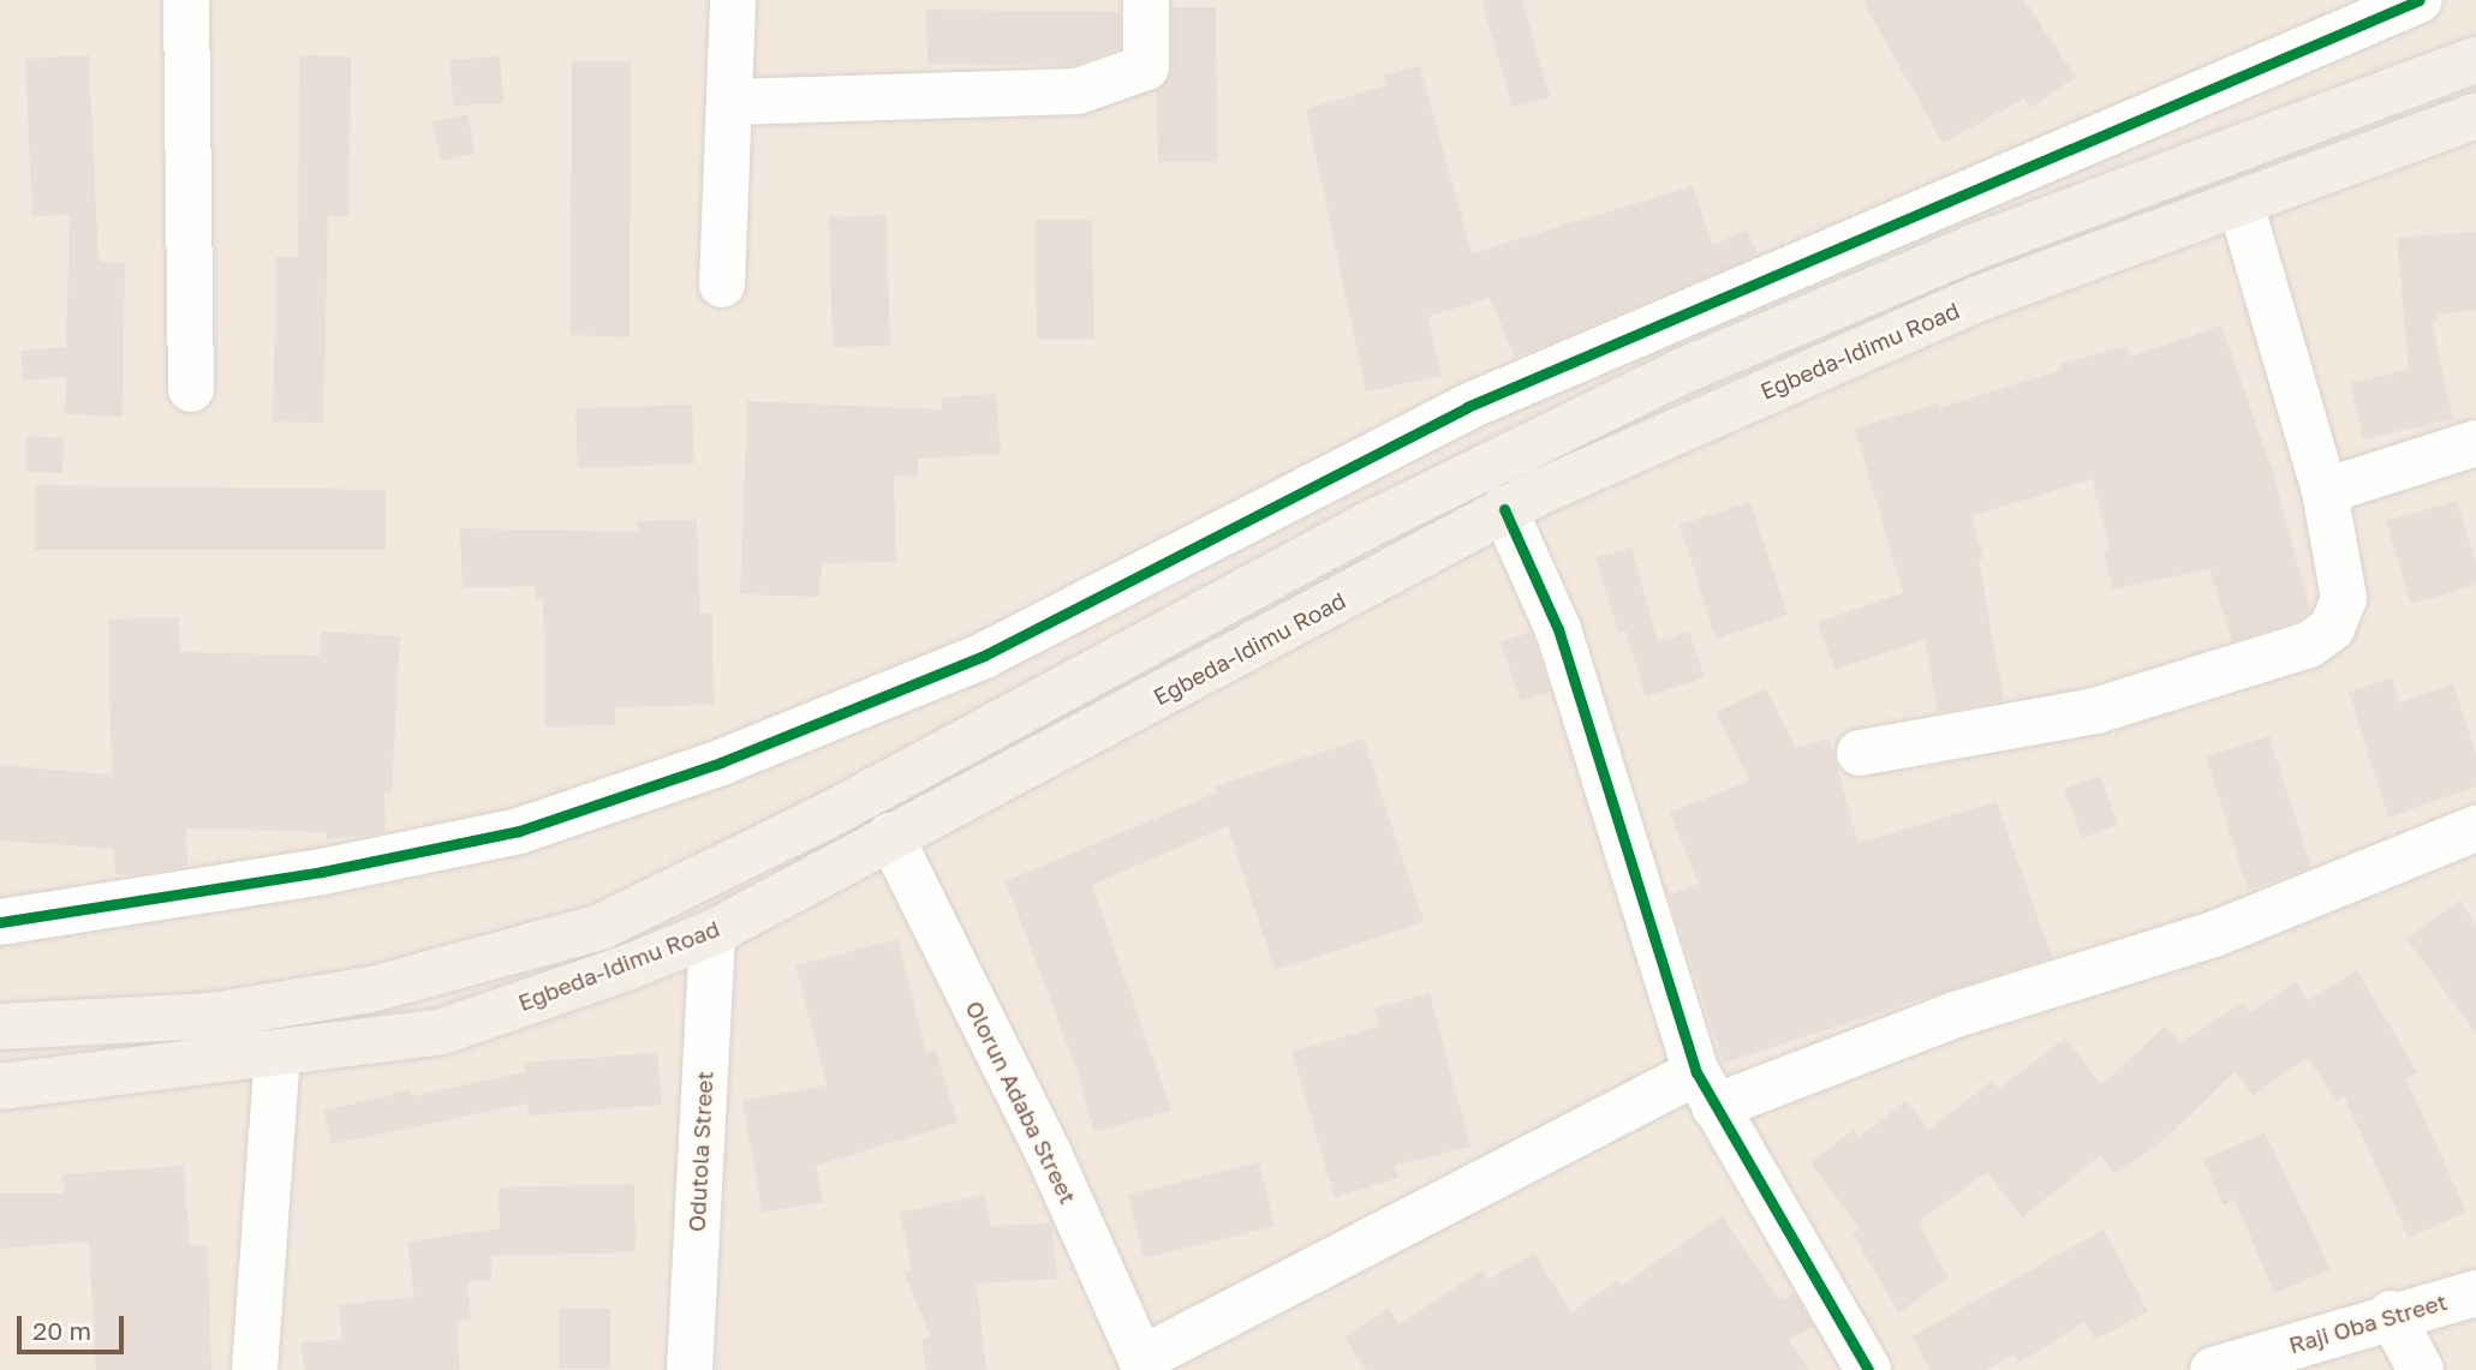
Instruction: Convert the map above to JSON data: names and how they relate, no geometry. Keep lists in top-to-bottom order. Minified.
{"streets":{"main road":["Egbeda-Idimu Road"],"street":["Olorun Adaba Street","Odutola Street","Raji Oba Street"]},"crossings":[["Egbeda-Idimu Road","Olorun Adaba Street"],["Egbeda-Idimu Road","Odutola Street"]],"scale_bar":"20 m"}
